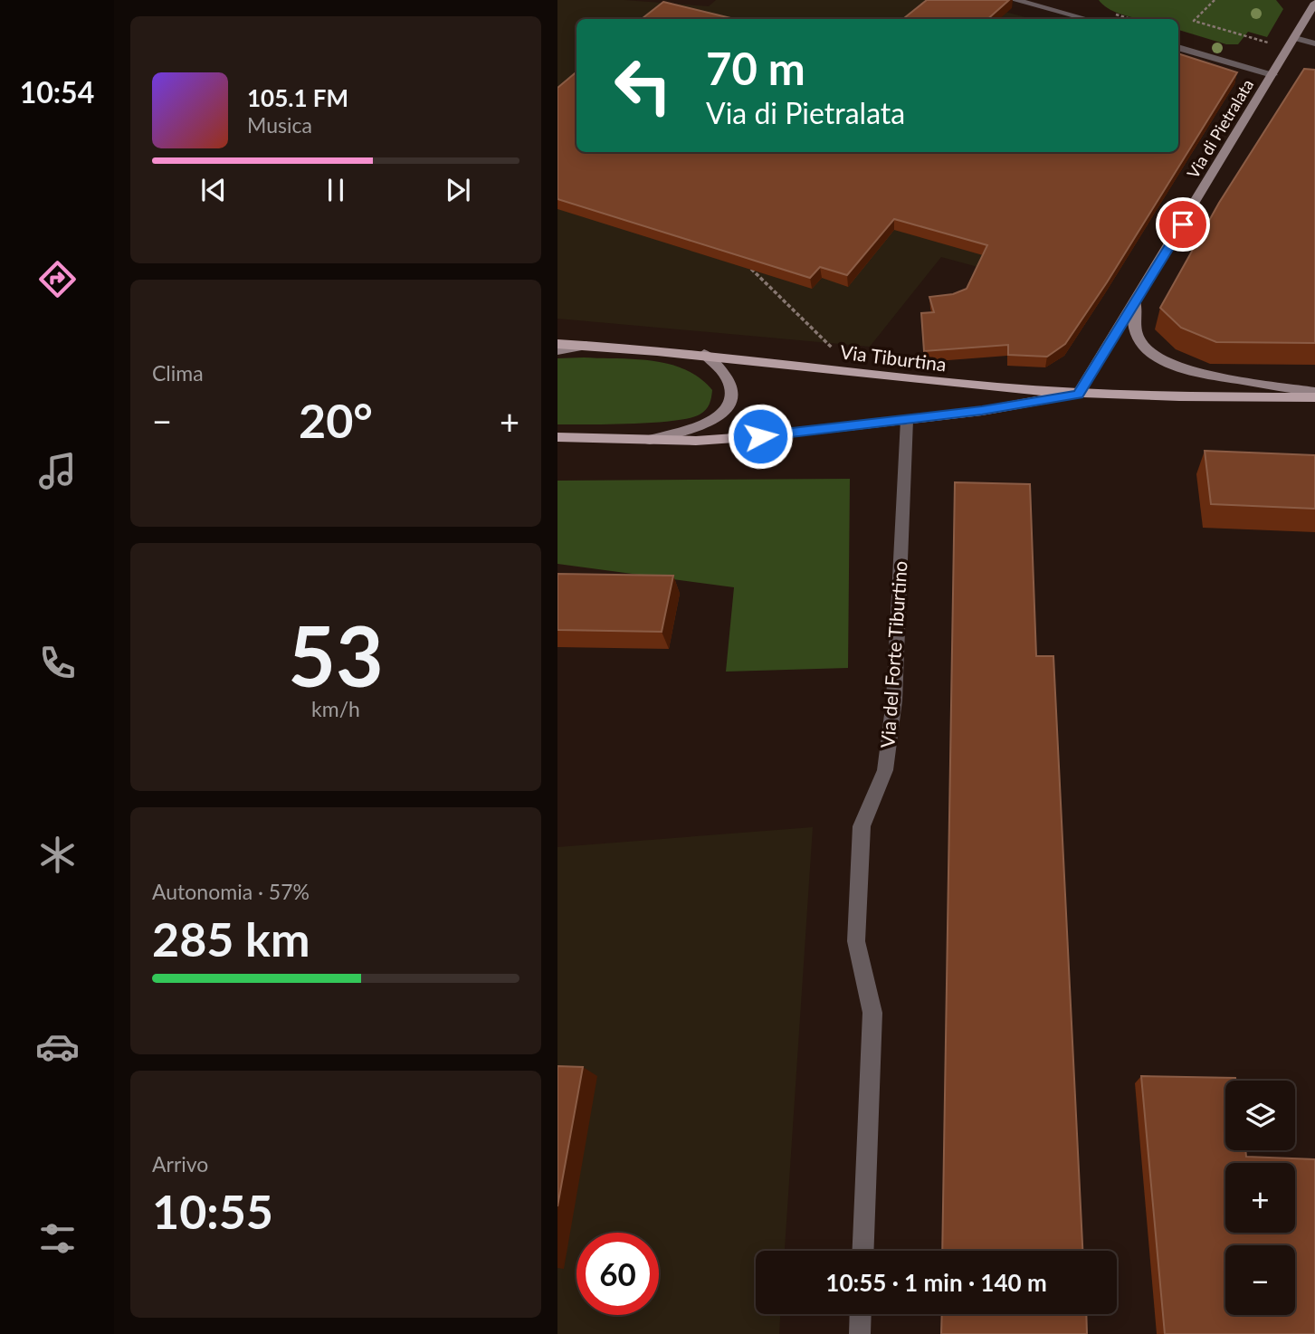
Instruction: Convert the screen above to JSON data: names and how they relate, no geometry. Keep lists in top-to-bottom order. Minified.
{"streets":{"main road":["Via Tiburtina"],"street":["Via di Pietralata","Via del Forte Tiburtino"]},"crossings":[["Via di Pietralata","Via Tiburtina"],["Via Tiburtina","Via del Forte Tiburtino"]],"page":{"tabs":"10:54","turn":["70 m","Via di Pietralata"],"song":["105.1 FM","Musica"],"tile":["Clima",["53","km/h"],["Autonomia · 57%","285 km"],["Arrivo","10:55"]],"heat":["−","20°","+"],"map_buttons":["+","−"],"limit":"60","trip":"10:55 · 1 min · 140 m"}}
